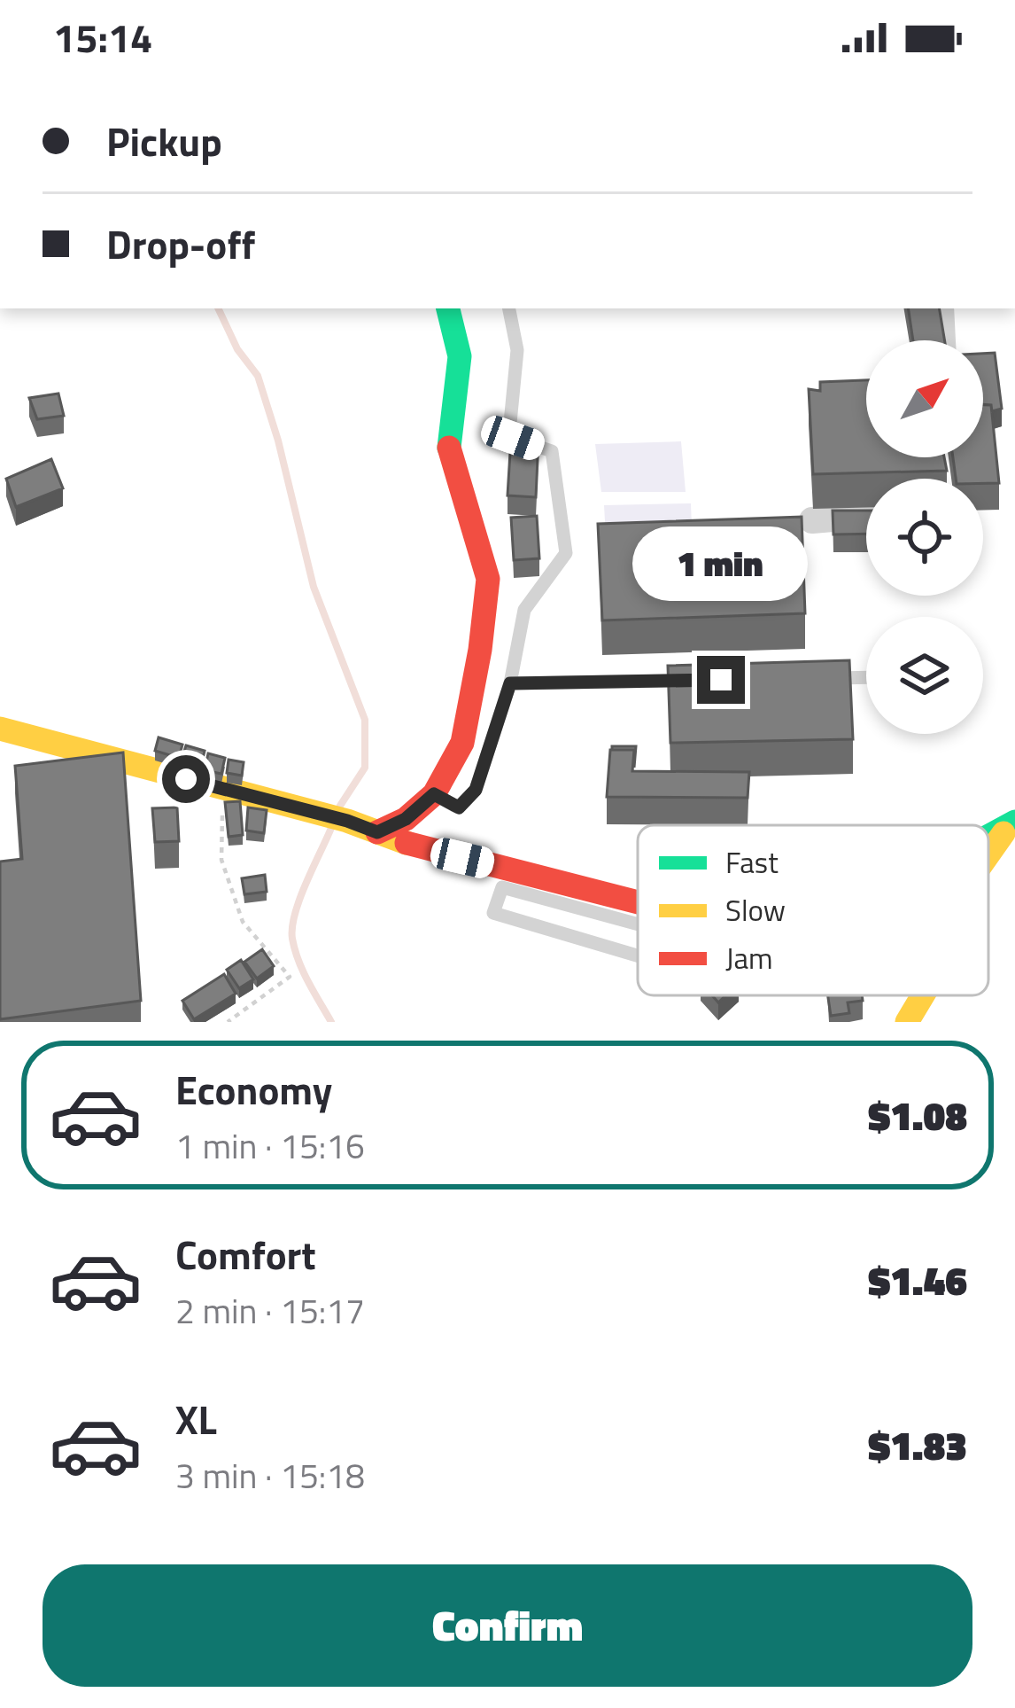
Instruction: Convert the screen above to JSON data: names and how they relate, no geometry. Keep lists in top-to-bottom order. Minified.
{"legend":["Fast","Slow","Jam"],"north":"top right","page":{"status":"15:14","banner":["Pickup","Drop-off"],"bubble":"1 min","list":[{"name":"Economy","note":"1 min · 15:16","value":"$1.08"},{"name":"Comfort","note":"2 min · 15:17","value":"$1.46"},{"name":"XL","note":"3 min · 15:18","value":"$1.83"}],"buttons":"Confirm"}}
